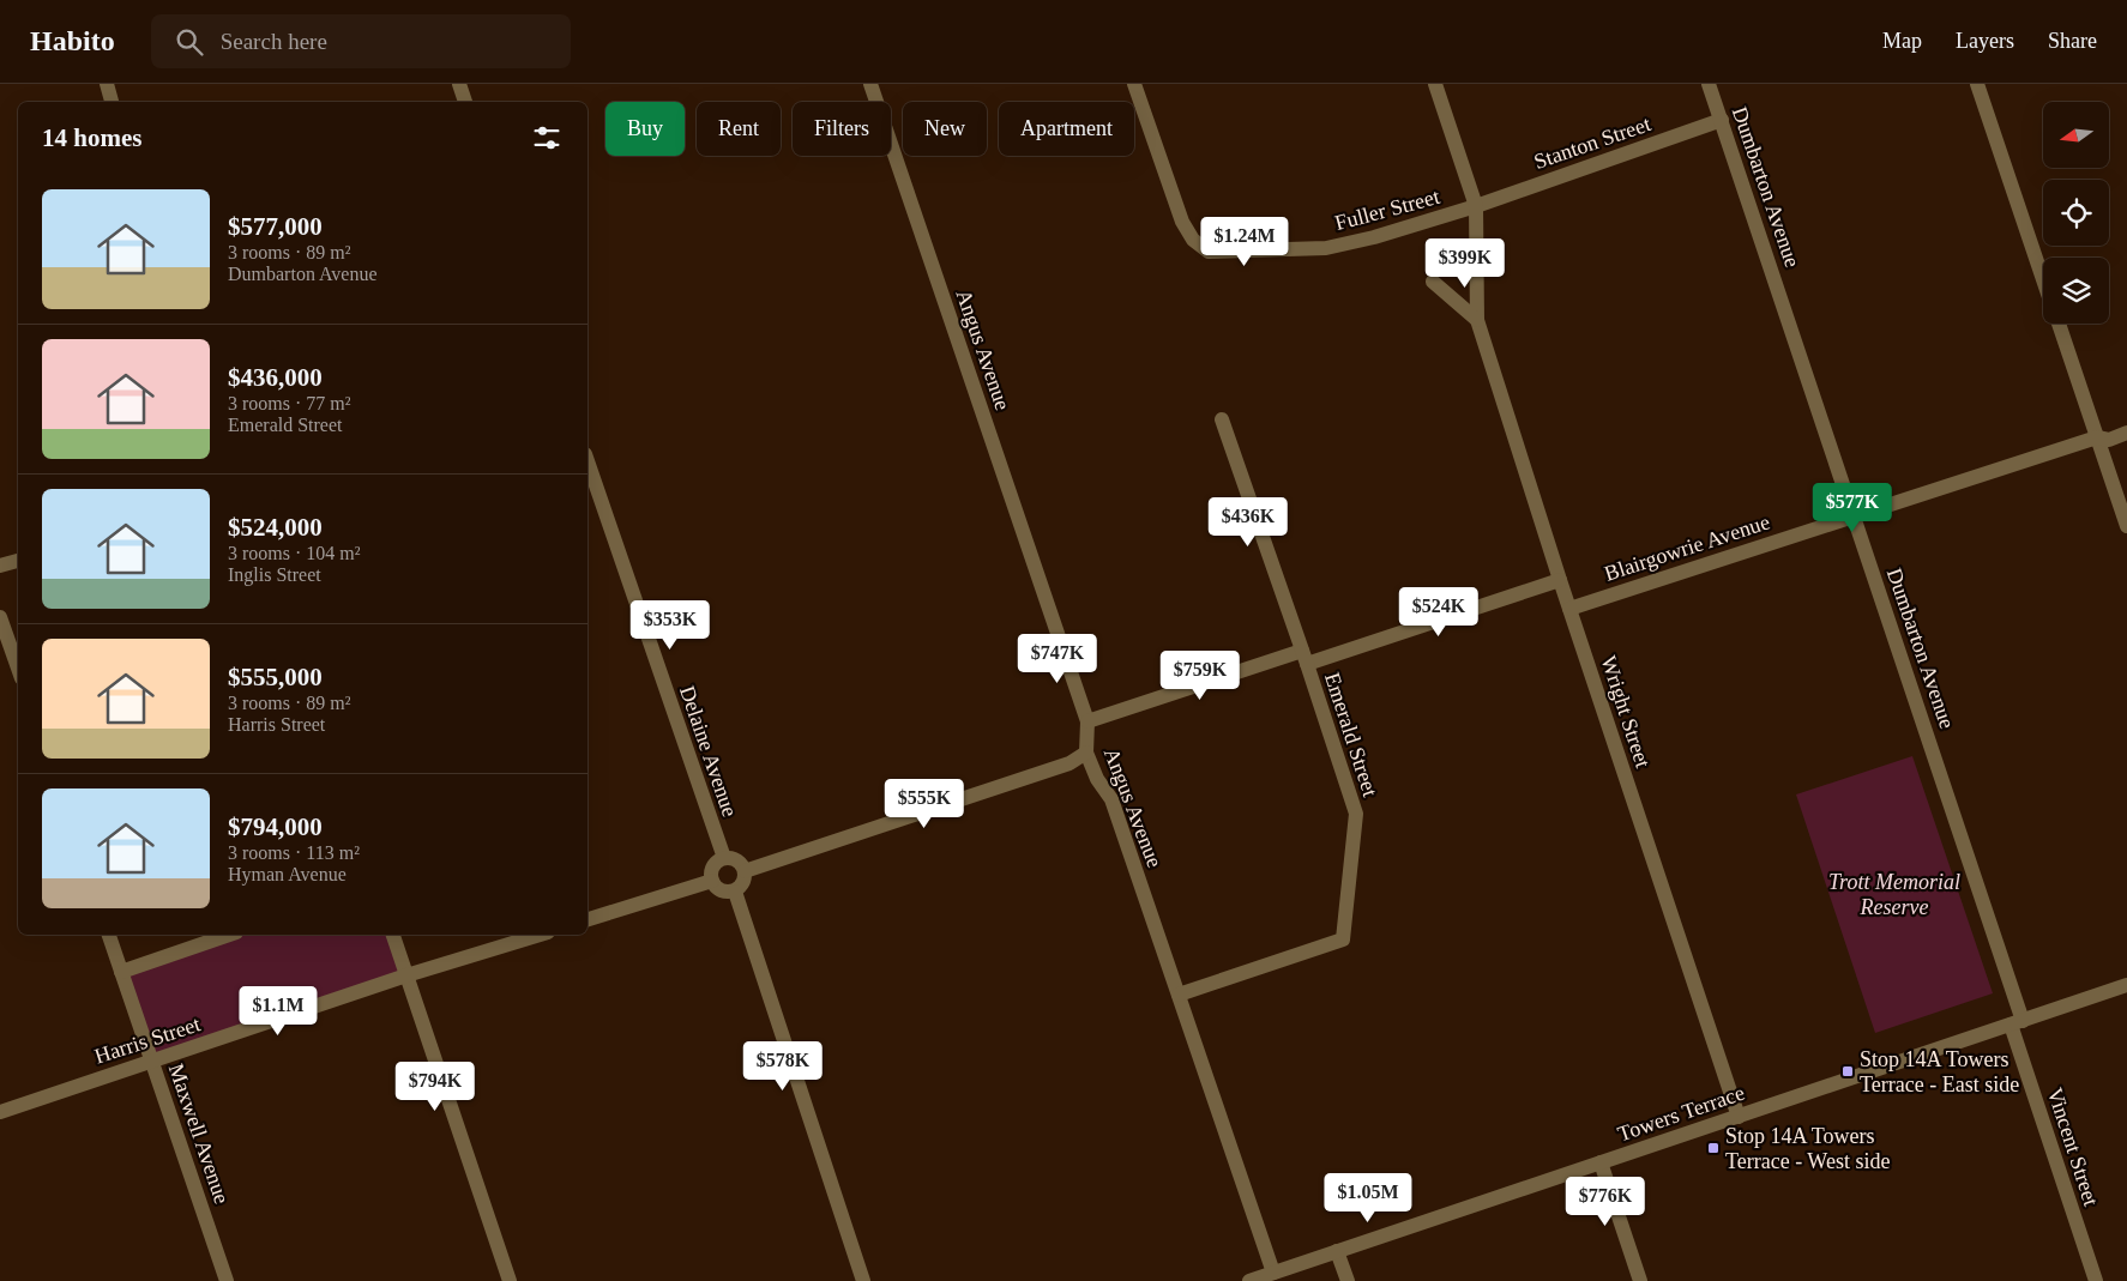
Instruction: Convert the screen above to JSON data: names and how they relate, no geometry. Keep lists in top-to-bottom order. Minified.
{"streets":{"street":["Stanton Street","Dumbarton Avenue","Fuller Street","Angus Avenue","Blairgowrie Avenue","Wright Street","Emerald Street","Delaine Avenue","Harris Street","Towers Terrace","Maxwell Avenue","Vincent Street"]},"crossings":[["Stanton Street","Dumbarton Avenue"],["Stanton Street","Fuller Street"],["Stanton Street","Wright Street"],["Dumbarton Avenue","Blairgowrie Avenue"],["Dumbarton Avenue","Towers Terrace"],["Dumbarton Avenue","Vincent Street"],["Fuller Street","Wright Street"],["Angus Avenue","Emerald Street"],["Angus Avenue","Towers Terrace"],["Blairgowrie Avenue","Wright Street"],["Wright Street","Towers Terrace"],["Harris Street","Maxwell Avenue"],["Towers Terrace","Vincent Street"]],"parks":["Trott Memorial Reserve"],"places":{"transit":["Stop 14A Towers Terrace - East side","Stop 14A Towers Terrace - West side"]},"north":"left","page":{"header":"Habito","search":"Search here","nav":["Map","Layers","Share"],"chip":["Buy","Rent","Filters","New","Apartment"],"heading":"14 homes","list":[{"name":"$577,000","note":"3 rooms · 89 m² · Dumbarton Avenue"},{"name":"$436,000","note":"3 rooms · 77 m² · Emerald Street"},{"name":"$524,000","note":"3 rooms · 104 m² · Inglis Street"},{"name":"$555,000","note":"3 rooms · 89 m² · Harris Street"},{"name":"$794,000","note":"3 rooms · 113 m² · Hyman Avenue"}],"price":["$1.24M","$399K","$577K","$436K","$524K","$353K","$747K","$759K","$555K","$1.1M","$578K","$794K","$1.05M","$776K"]}}
